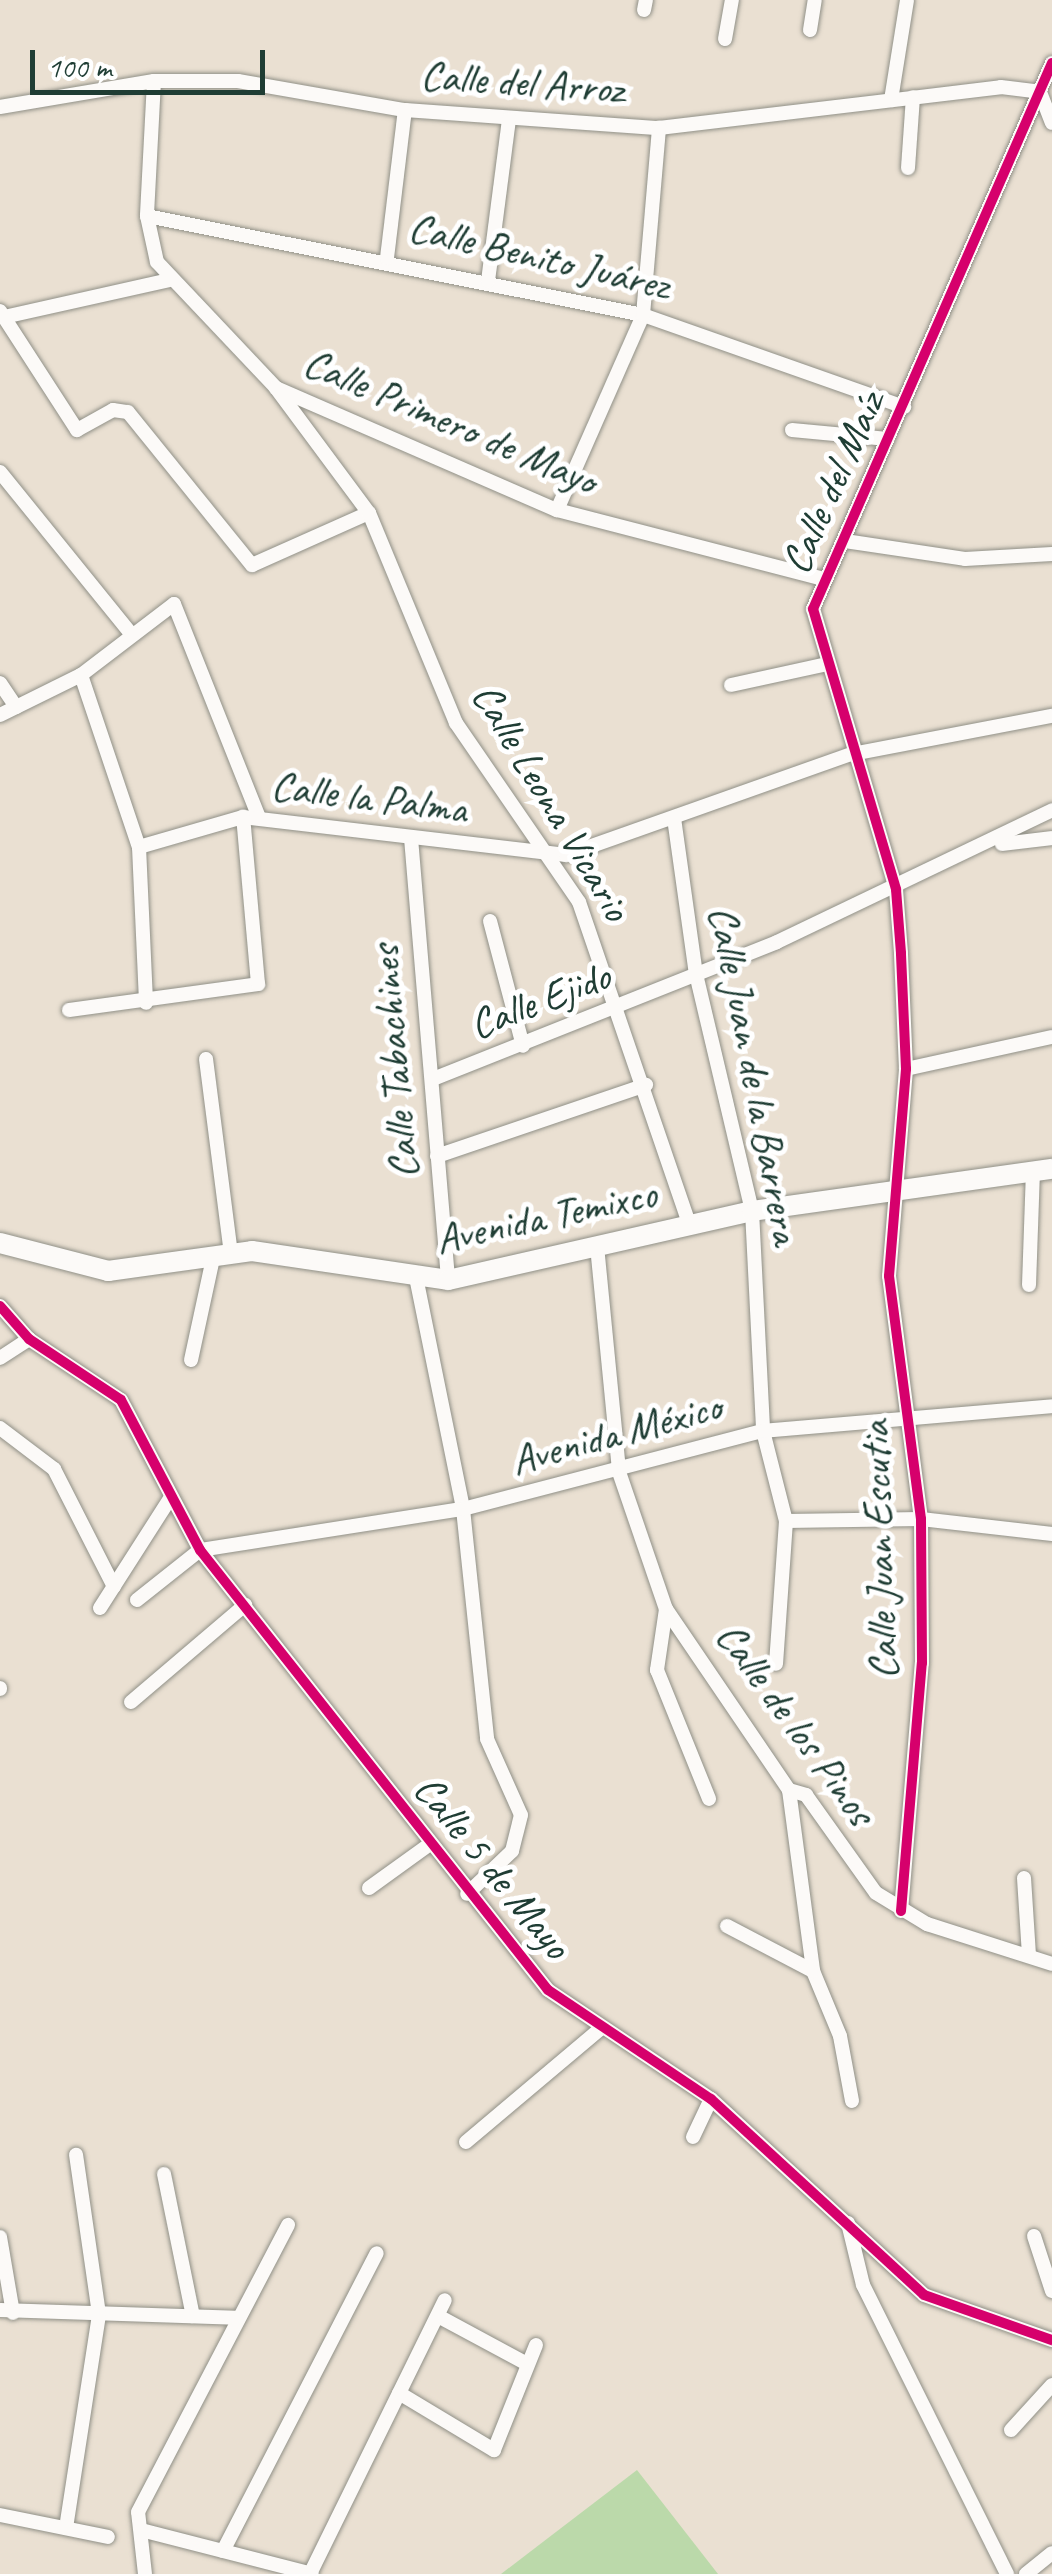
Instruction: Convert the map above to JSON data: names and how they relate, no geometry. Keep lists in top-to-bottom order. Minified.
{"streets":{"main road":["Avenida Temixco"],"street":["Calle del Arroz","Calle Benito Juárez","Calle Primero de Mayo","Calle del Maíz","Calle la Palma","Calle Leona Vicario","Calle Ejido","Calle Tabachines","Calle Juan de la Barrera","Avenida México","Calle Juan Escutia","Calle de los Pinos","Calle 5 de Mayo"]},"crossings":[["Calle del Arroz","Calle Primero de Mayo"],["Calle del Arroz","Calle del Maíz"],["Calle Benito Juárez","Calle Primero de Mayo"],["Calle Benito Juárez","Calle del Maíz"],["Calle Primero de Mayo","Calle del Maíz"],["Calle Primero de Mayo","Calle Leona Vicario"],["Calle del Maíz","Calle la Palma"],["Calle del Maíz","Calle Ejido"],["Calle del Maíz","Avenida Temixco"],["Calle del Maíz","Calle Juan Escutia"],["Calle la Palma","Calle Leona Vicario"],["Calle la Palma","Calle Tabachines"],["Calle la Palma","Calle Juan de la Barrera"],["Calle Leona Vicario","Calle Ejido"],["Calle Leona Vicario","Avenida Temixco"],["Calle Ejido","Calle Tabachines"],["Calle Ejido","Calle Juan de la Barrera"],["Calle Tabachines","Avenida Temixco"],["Calle Juan de la Barrera","Avenida Temixco"],["Calle Juan de la Barrera","Avenida México"],["Avenida Temixco","Calle Juan Escutia"],["Avenida Temixco","Calle de los Pinos"],["Avenida México","Calle Juan Escutia"],["Avenida México","Calle de los Pinos"],["Avenida México","Calle 5 de Mayo"],["Calle Juan Escutia","Calle de los Pinos"]],"scale_bar":"100 m"}
